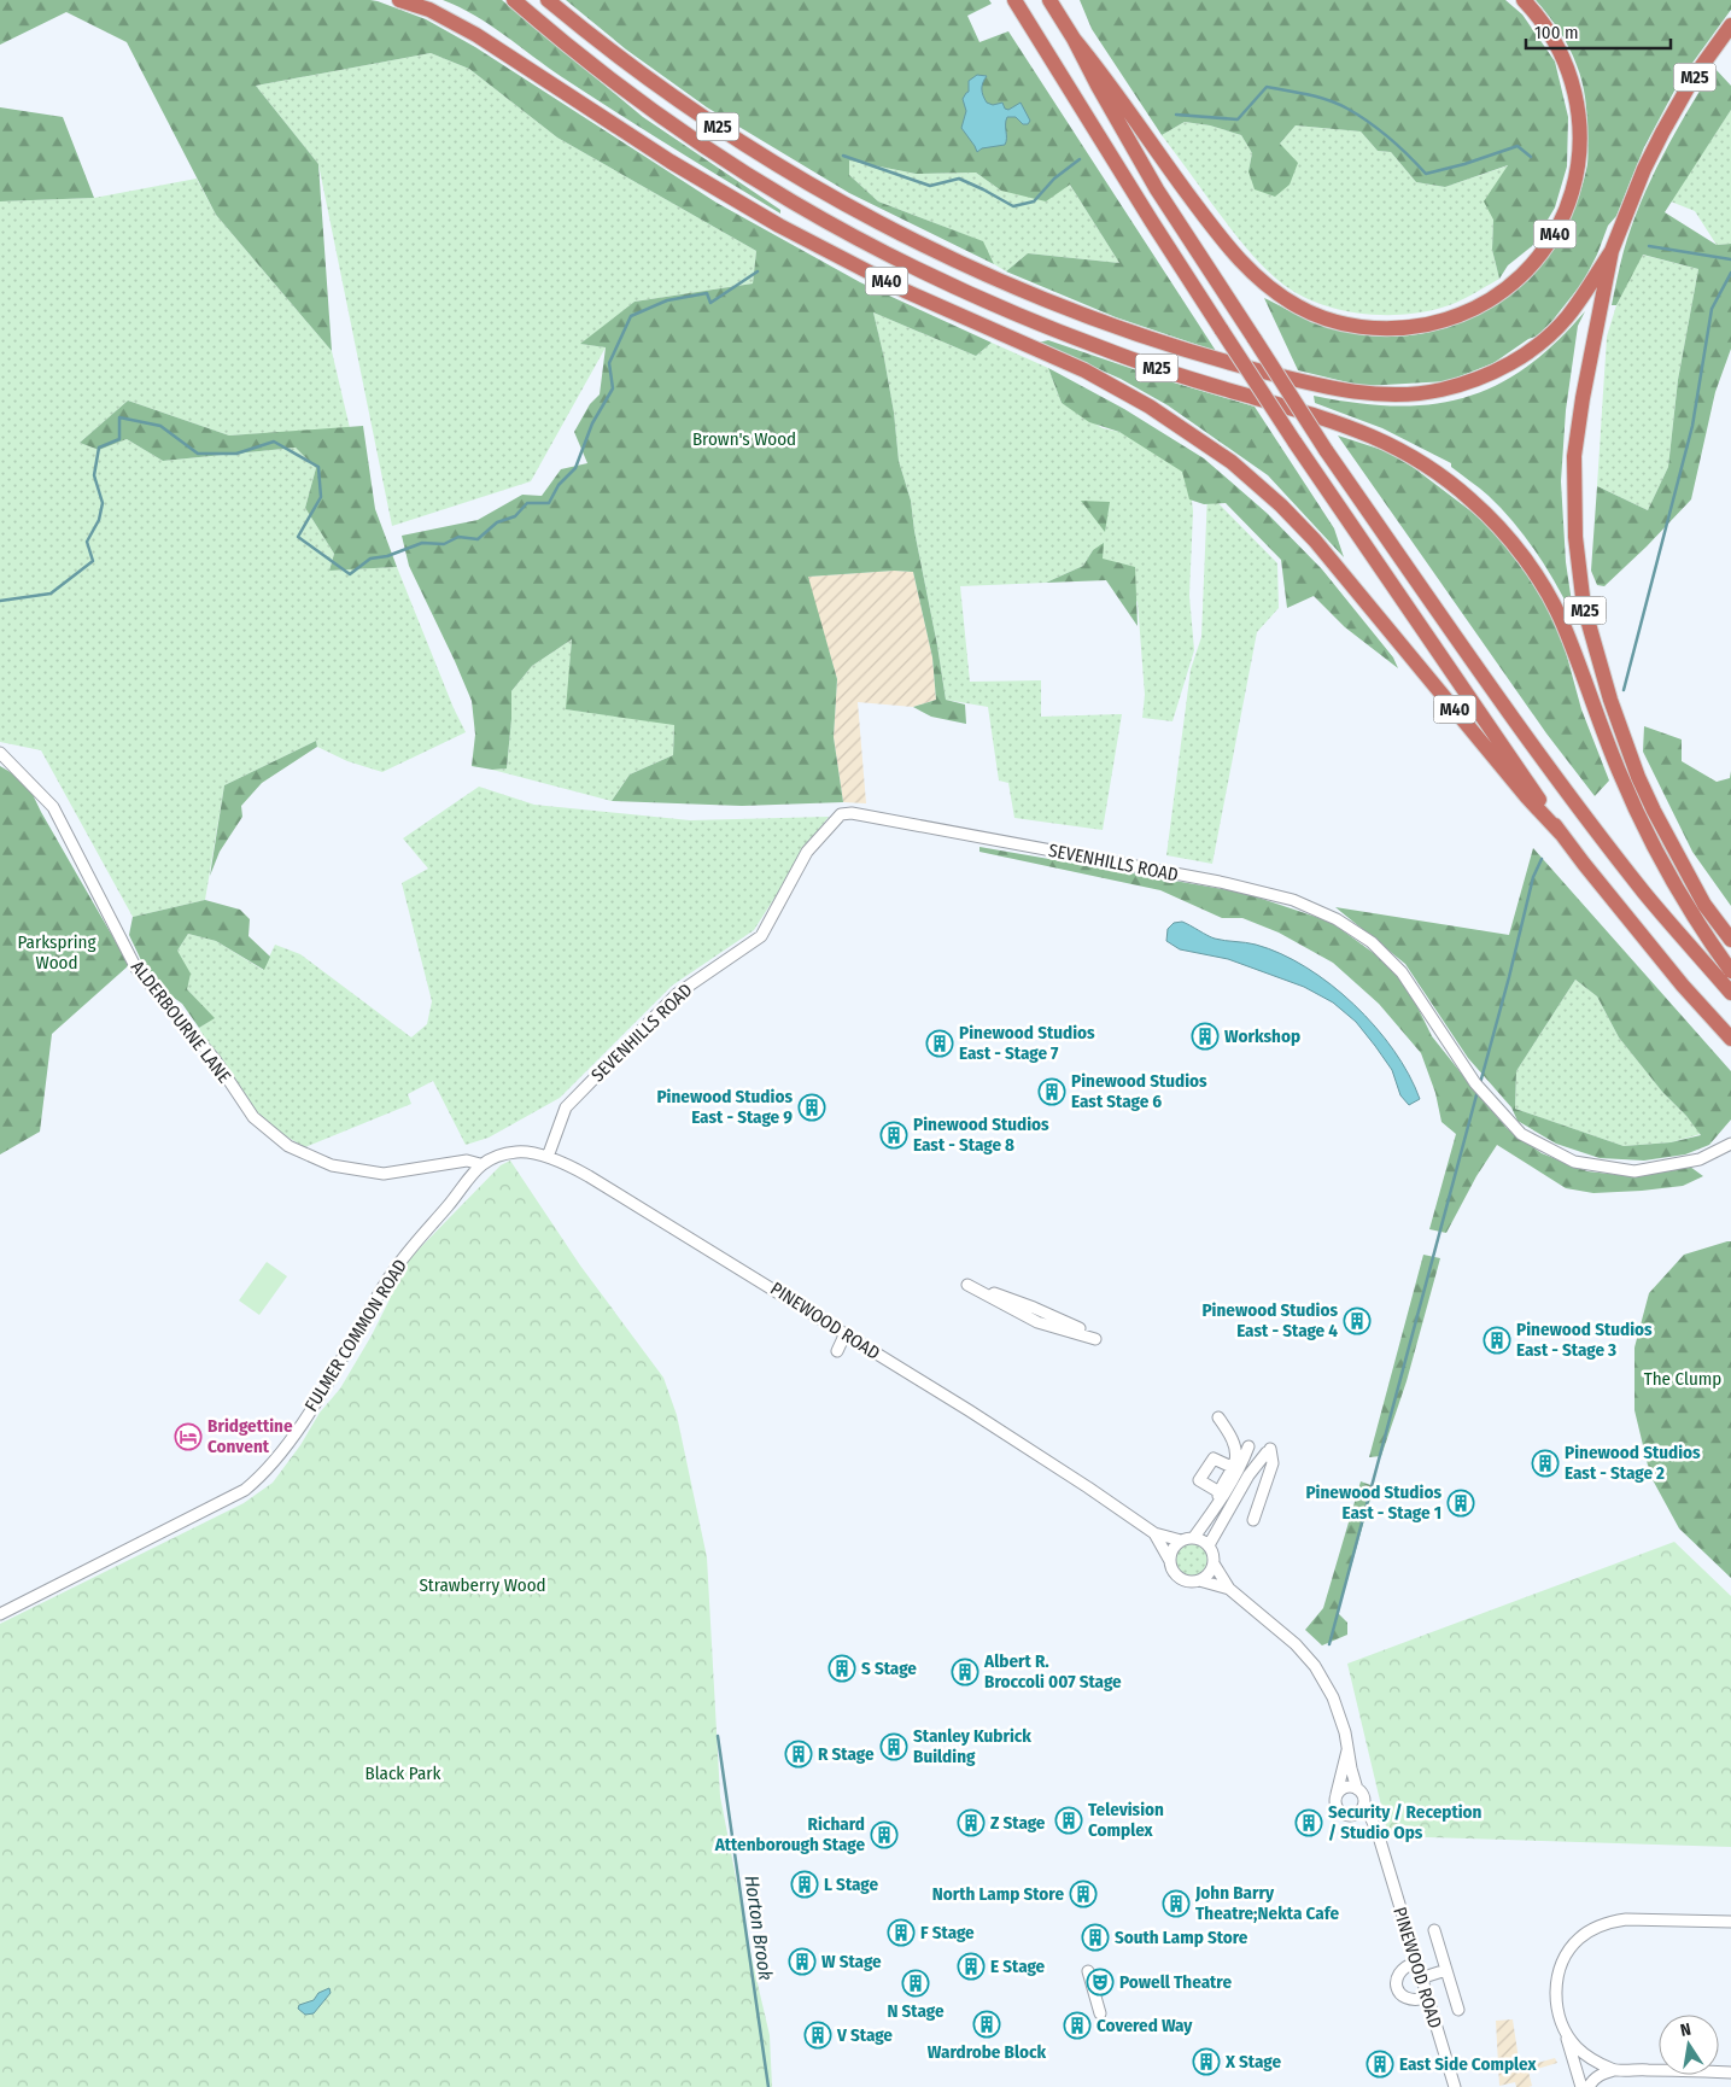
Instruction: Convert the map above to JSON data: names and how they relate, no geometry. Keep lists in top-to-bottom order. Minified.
{"streets":{"highway":["M25","M40"],"street":["SEVENHILLS ROAD","ALDERBOURNE LANE","PINEWOOD ROAD","FULMER COMMON ROAD"]},"crossings":[["SEVENHILLS ROAD","PINEWOOD ROAD"],["ALDERBOURNE LANE","PINEWOOD ROAD"],["ALDERBOURNE LANE","FULMER COMMON ROAD"],["PINEWOOD ROAD","FULMER COMMON ROAD"]],"water":["Horton Brook"],"parks":["Brown's Wood","Parkspring Wood","The Clump","Strawberry Wood","Black Park"],"places":{"building":["Workshop","Pinewood Studios East - Stage 7","Pinewood Studios East Stage 6","Pinewood Studios East - Stage 9","Pinewood Studios East - Stage 8","Pinewood Studios East - Stage 4","Pinewood Studios East - Stage 3","Pinewood Studios East - Stage 2","Pinewood Studios East - Stage 1","S Stage","Albert R. Broccoli 007 Stage","Stanley Kubrick Building","R Stage","Television Complex","Z Stage","Security / Reception / Studio Ops","Richard Attenborough Stage","L Stage","North Lamp Store","John Barry Theatre;Nekta Cafe","F Stage","South Lamp Store","W Stage","E Stage","N Stage","Wardrobe Block","Covered Way","V Stage","X Stage","East Side Complex"],"hotel":["Bridgettine Convent"],"theatre":["Powell Theatre"]},"scale_bar":"100 m","north":"top"}
